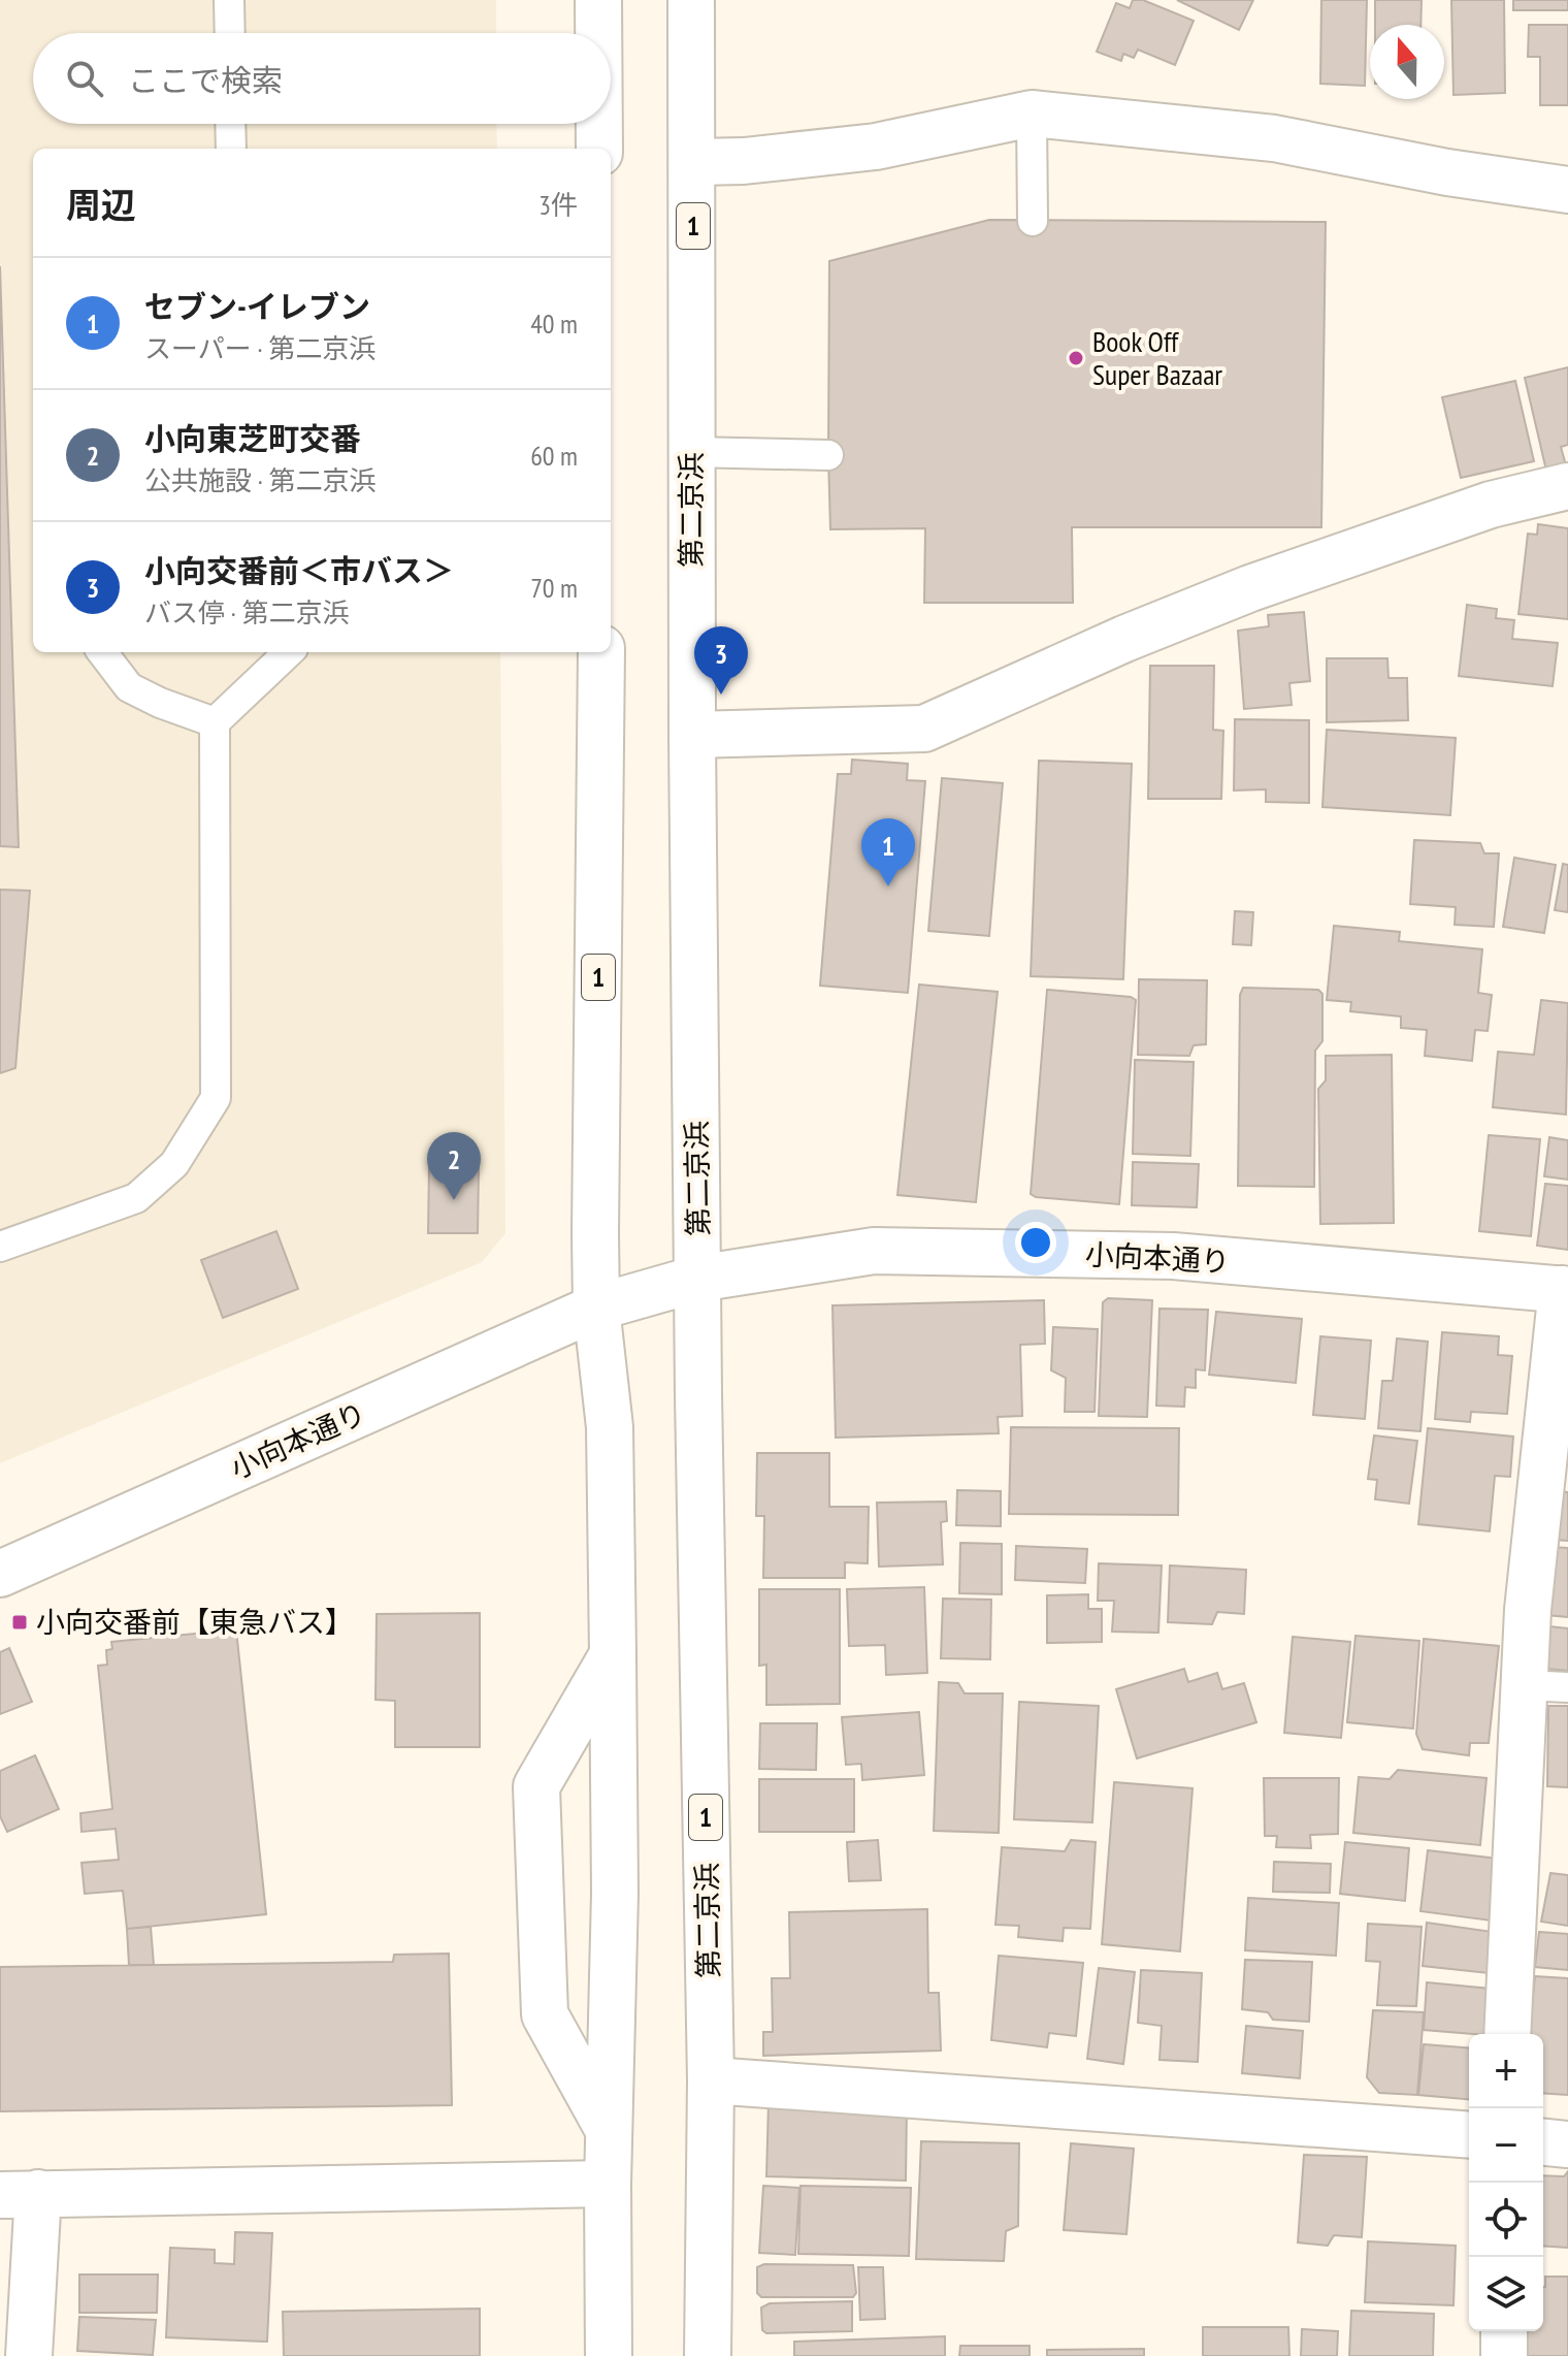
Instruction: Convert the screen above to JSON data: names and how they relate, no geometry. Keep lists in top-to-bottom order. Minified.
{"streets":{"main road":["1","第二京浜","小向本通り"]},"crossings":[["1","小向本通り"],["第二京浜","小向本通り"]],"places":{"other":["Book Off Super Bazaar"],"transit":["小向交番前【東急バス】"]},"north":"top","page":{"search":"ここで検索","heading":["周辺","3件"],"list":[{"mark":"1","name":"セブン-イレブン","note":"スーパー · 第二京浜","value":"40 m"},{"mark":"2","name":"小向東芝町交番","note":"公共施設 · 第二京浜","value":"60 m"},{"mark":"3","name":"小向交番前＜市バス＞","note":"バス停 · 第二京浜","value":"70 m"}],"pins":["3","1","2"],"map_buttons":["+","−"]}}
